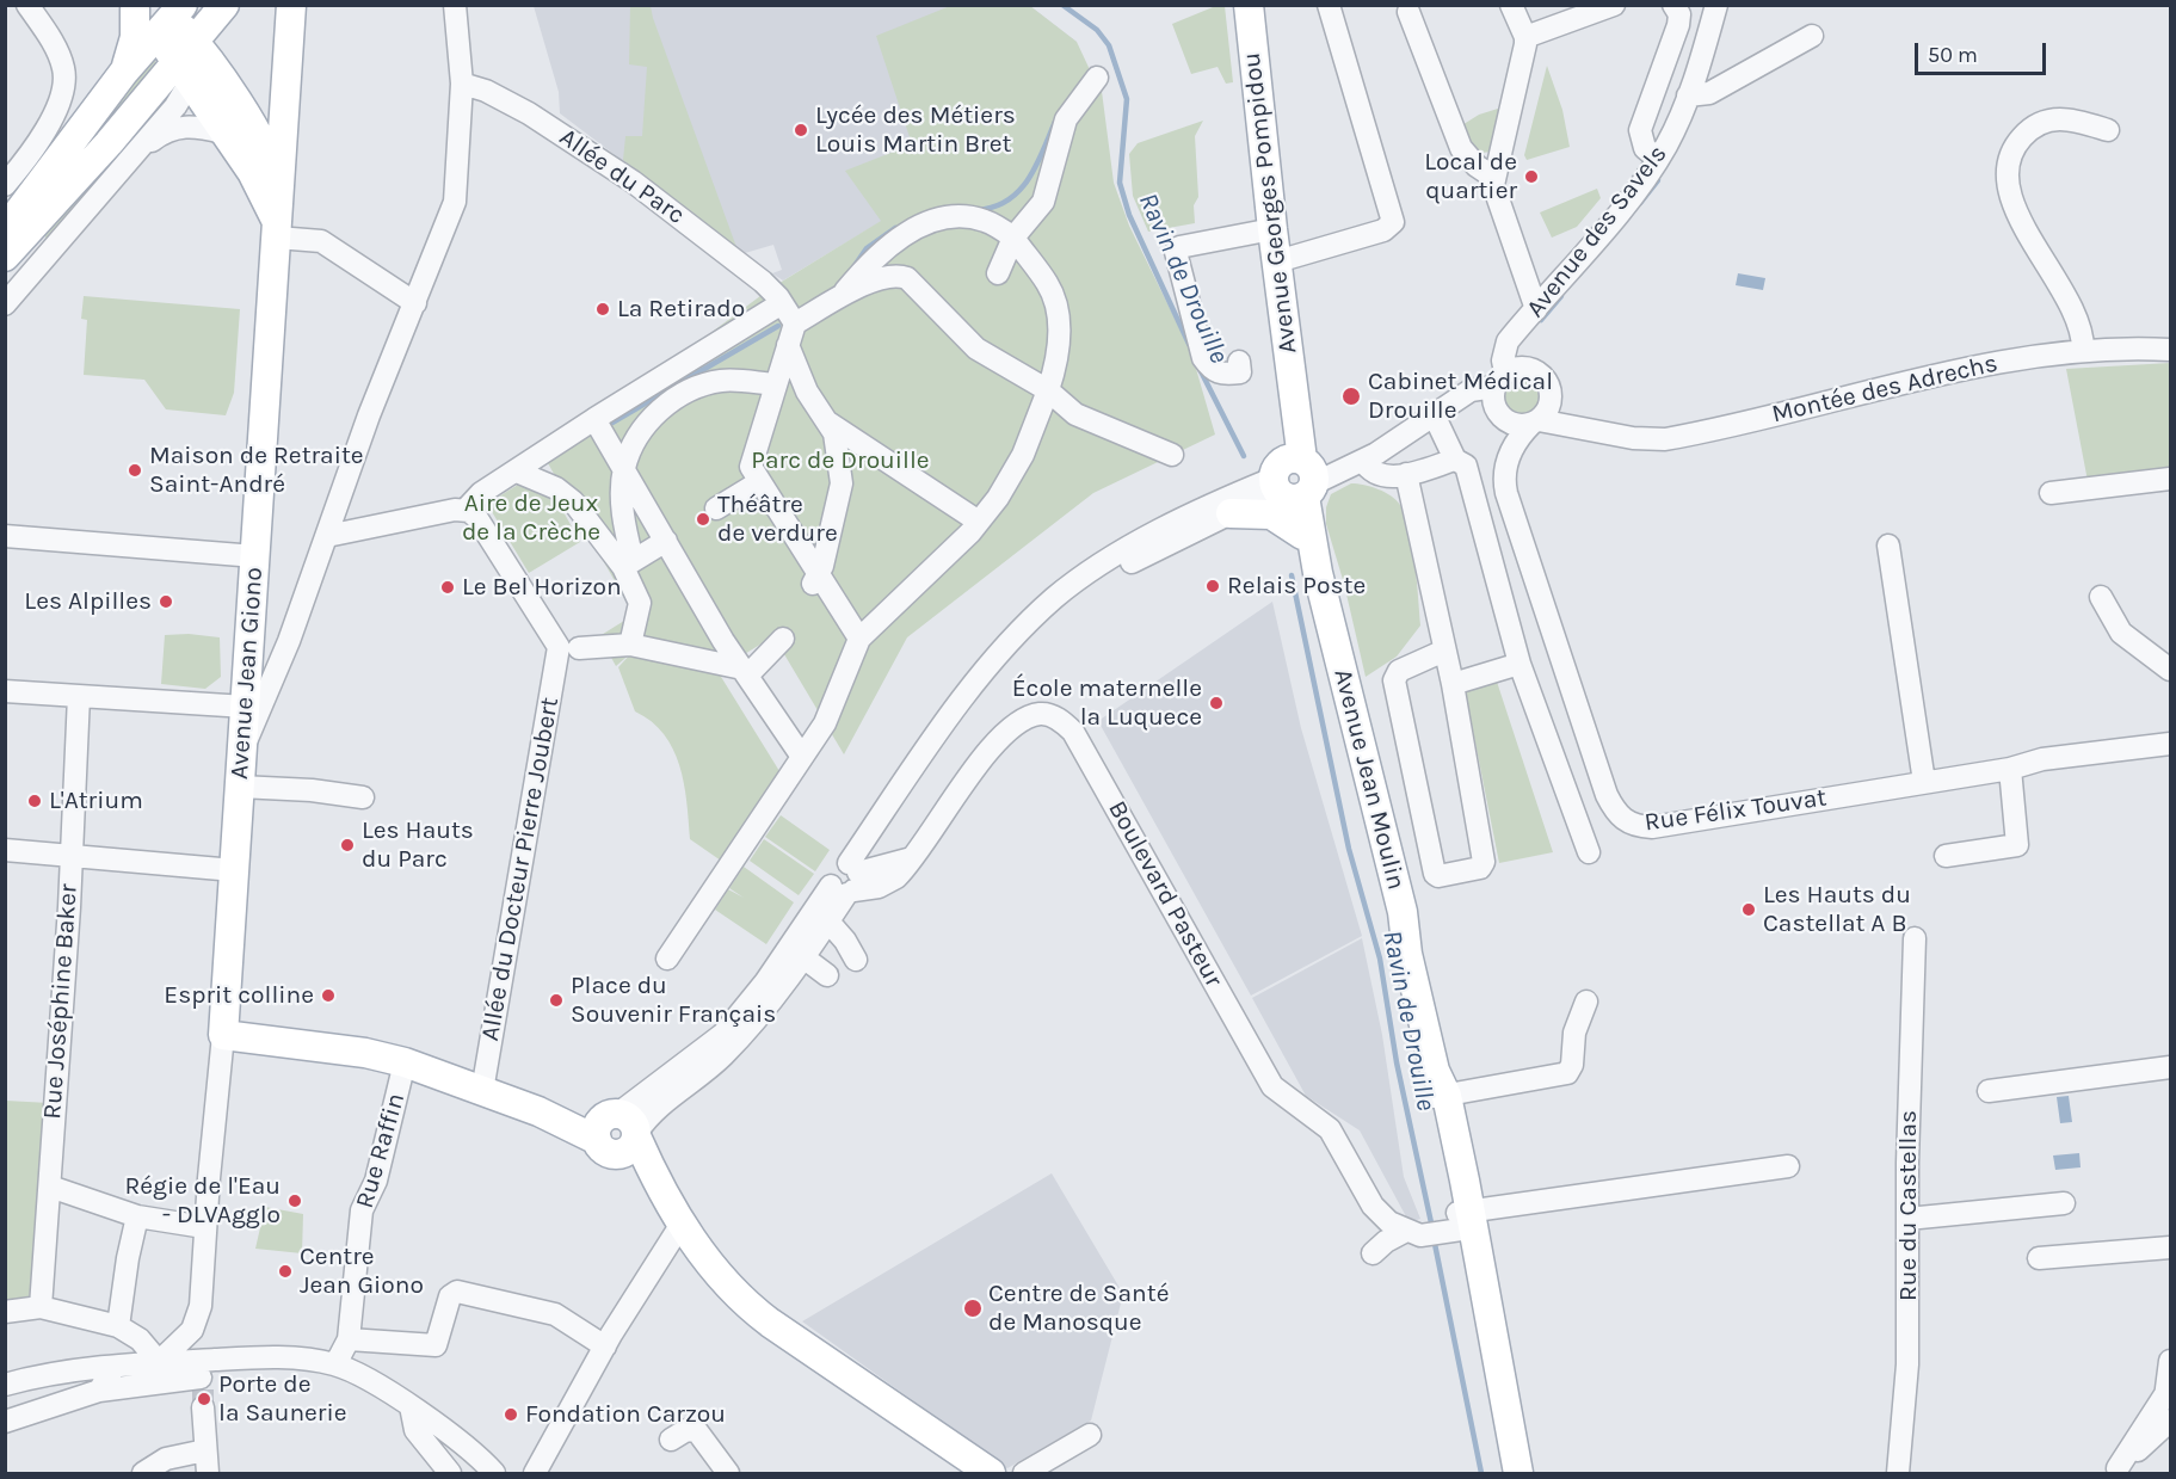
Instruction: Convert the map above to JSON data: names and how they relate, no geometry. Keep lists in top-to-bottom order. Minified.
{"streets":{"main road":["Avenue Georges Pompidou","Avenue Jean Giono","Avenue Jean Moulin"],"street":["Allée du Parc","Avenue des Savels","Montée des Adrechs","Rue Félix Touvat","Allée du Docteur Pierre Joubert","Boulevard Pasteur","Rue Joséphine Baker","Rue Raffin","Rue du Castellas"]},"crossings":[["Avenue Georges Pompidou","Avenue Jean Moulin"],["Avenue des Savels","Montée des Adrechs"],["Avenue des Savels","Rue Félix Touvat"],["Montée des Adrechs","Rue Félix Touvat"]],"water":["Ravin de Drouille"],"parks":["Parc de Drouille","Aire de Jeux de la Crèche"],"places":["Lycée des Métiers Louis Martin Bret","Local de quartier","La Retirado","Cabinet Médical Drouille","Maison de Retraite Saint-André","Théâtre de verdure","Relais Poste","Le Bel Horizon","Les Alpilles","École maternelle la Luquece","L'Atrium","Les Hauts du Parc","Les Hauts du Castellat A B","Esprit colline","Place du Souvenir Français","Régie de l'Eau - DLVAgglo","Centre Jean Giono","Centre de Santé de Manosque","Porte de la Saunerie","Fondation Carzou"],"scale_bar":"50 m"}
